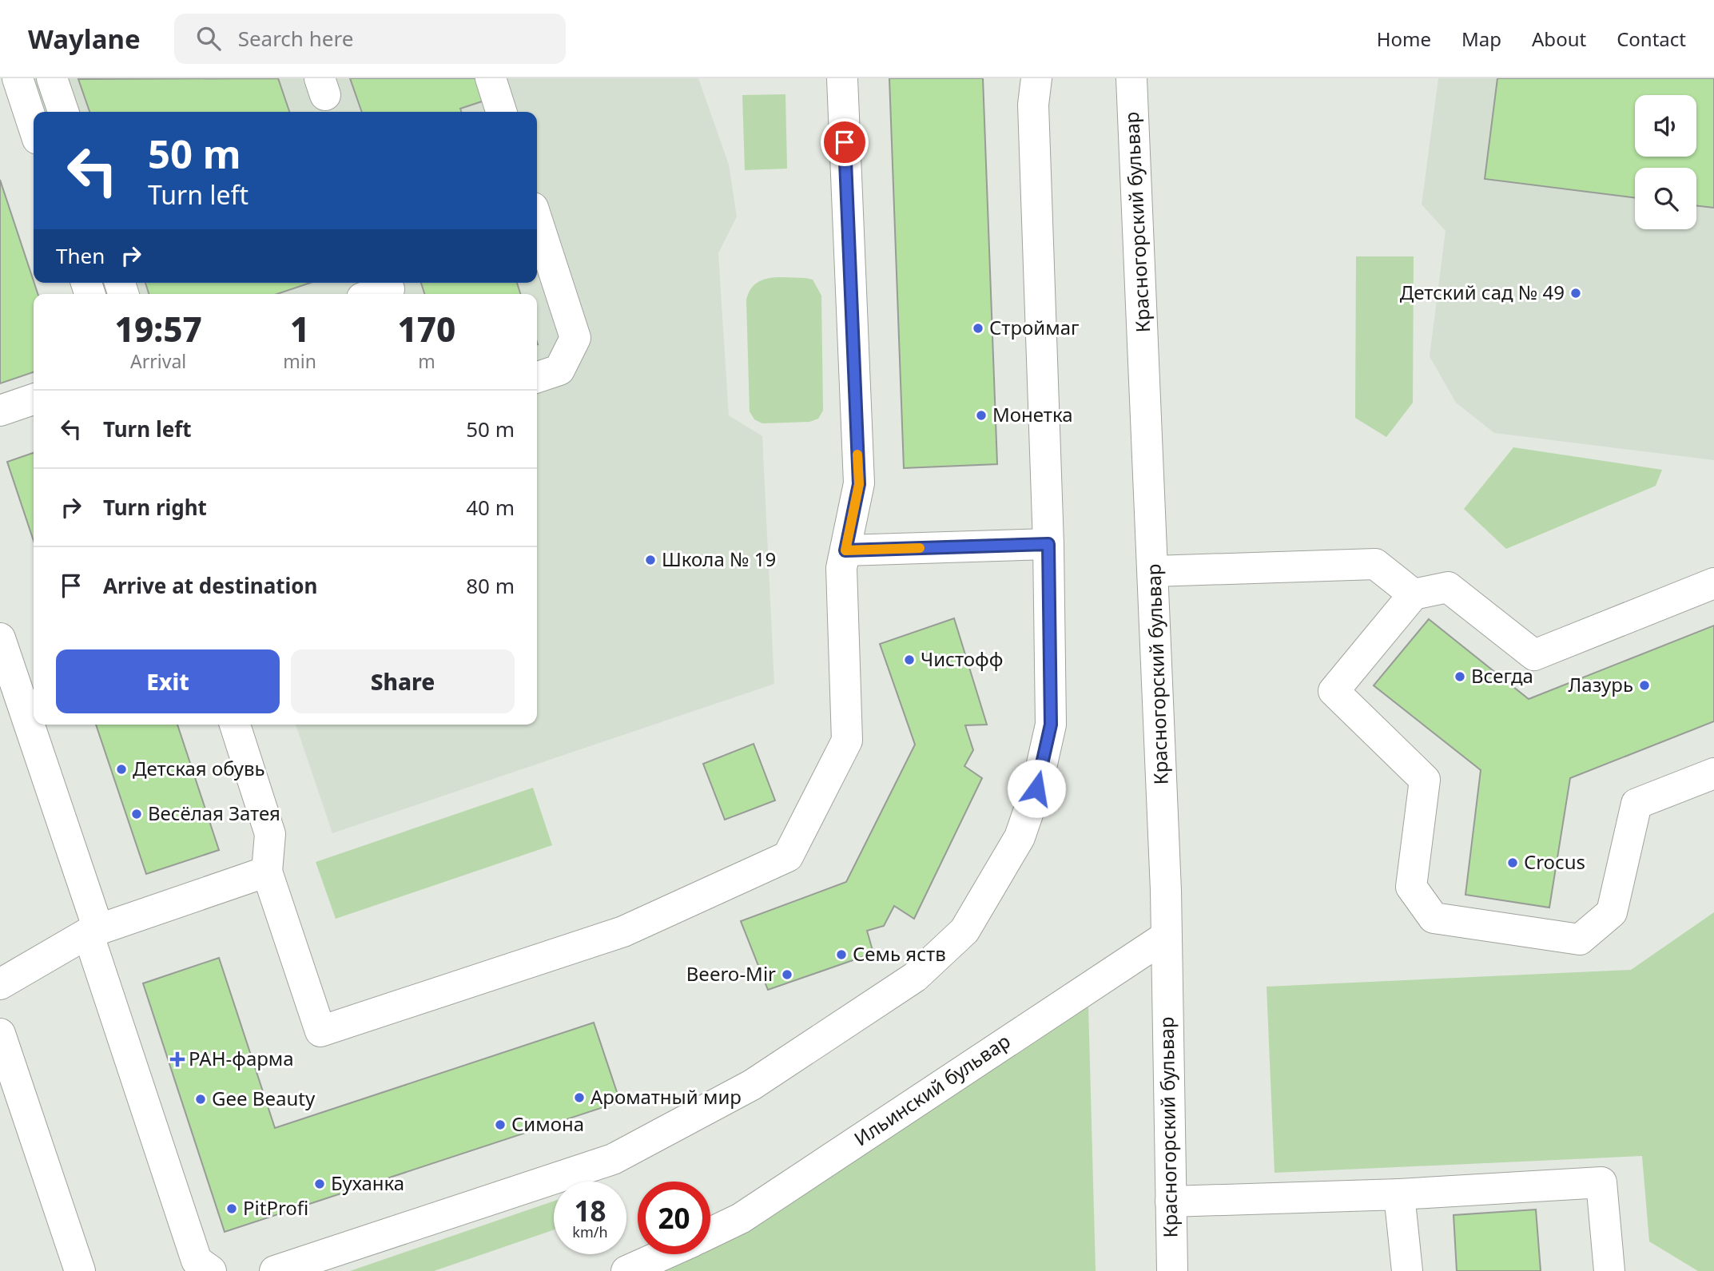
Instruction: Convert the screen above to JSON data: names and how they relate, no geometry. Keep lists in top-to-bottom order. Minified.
{"streets":{"main road":["Красногорский бульвар","Ильинский бульвар"]},"crossings":[["Красногорский бульвар","Ильинский бульвар"]],"places":{"other":["Детский сад № 49","Строймаг","Монетка","Школа № 19","Чистофф","Всегда","Лазурь","Детская обувь","Весёлая Затея","Crocus","Семь яств","Beero-Mir","Ароматный мир","Gee Beauty","Симона","Буханка","PitProfi"],"health":["РАН-фарма"]},"page":{"header":"Waylane","search":"Search here","nav":["Home","Map","About","Contact"],"turn":["50 m","Turn left"],"then":"Then","eta":["19:57","Arrival","1","min","170","m"],"list":[{"name":"Turn left","value":"50 m"},{"name":"Turn right","value":"40 m"},{"name":"Arrive at destination","value":"80 m"}],"buttons":["Exit","Share"],"speed":"18 km/h","limit":"20"}}
